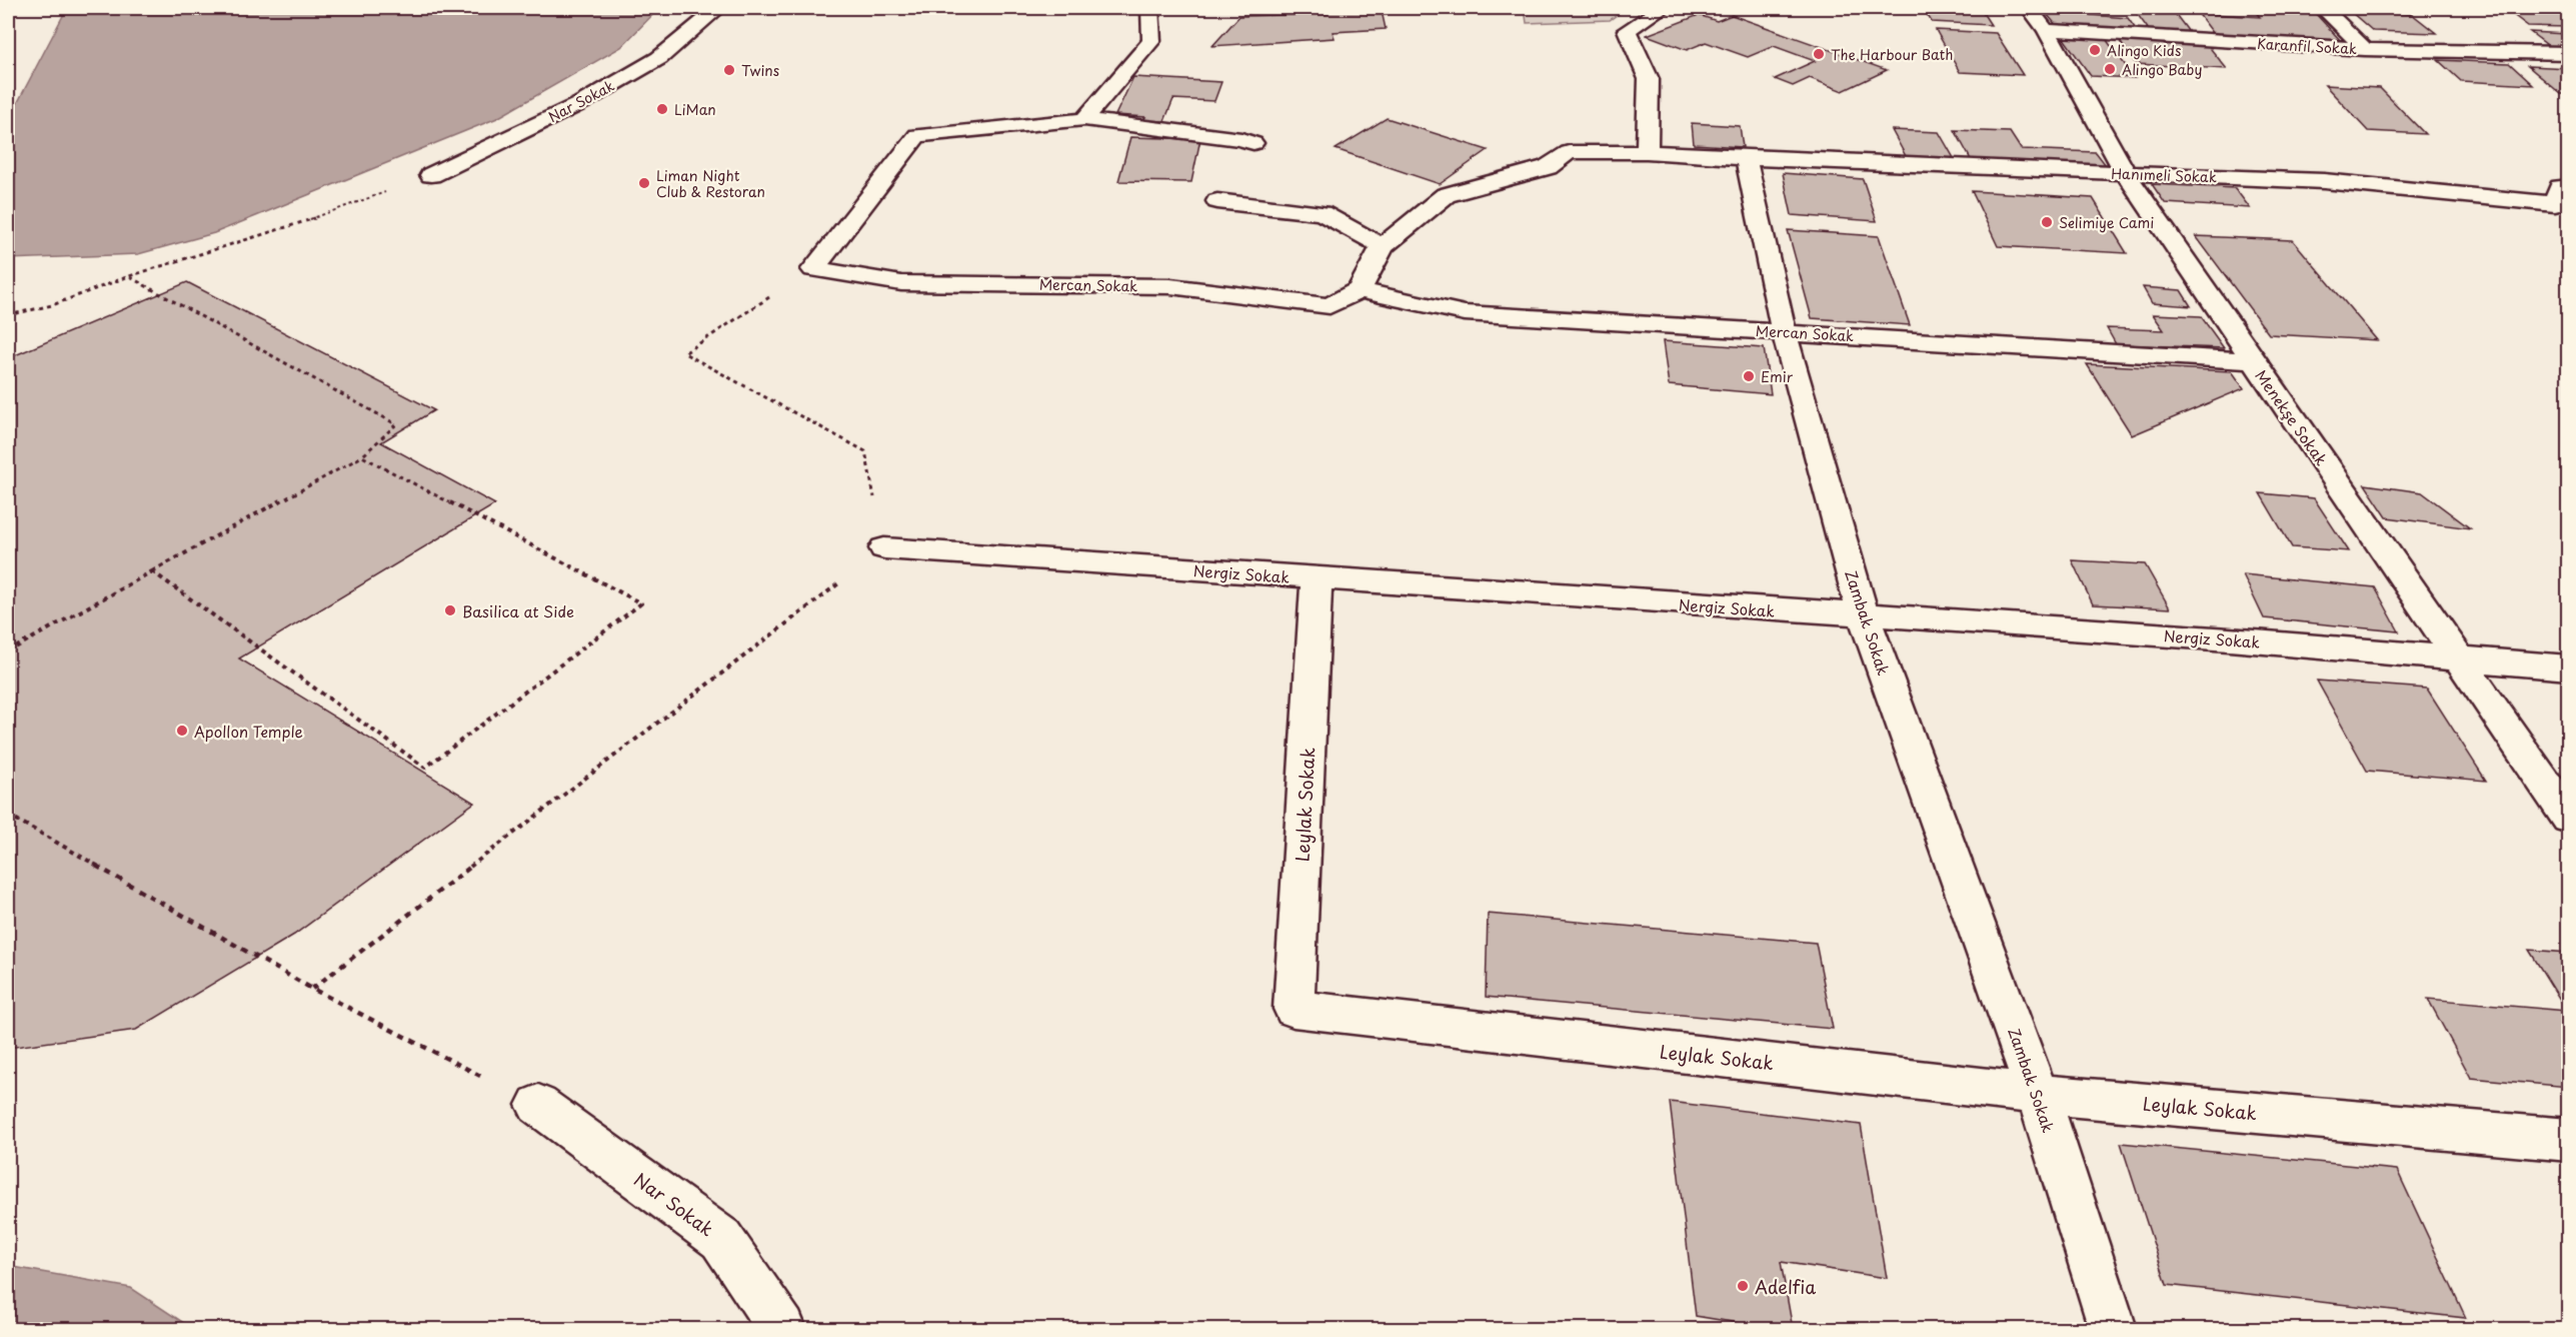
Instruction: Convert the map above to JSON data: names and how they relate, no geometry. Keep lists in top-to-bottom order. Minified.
{"streets":{"street":["Karanfil Sokak","Nar Sokak","Hanımeli Sokak","Mercan Sokak","Menekşe Sokak","Nergiz Sokak","Zambak Sokak","Leylak Sokak"]},"crossings":[["Karanfil Sokak","Menekşe Sokak"],["Hanımeli Sokak","Menekşe Sokak"],["Hanımeli Sokak","Zambak Sokak"],["Mercan Sokak","Menekşe Sokak"],["Mercan Sokak","Zambak Sokak"],["Menekşe Sokak","Nergiz Sokak"],["Nergiz Sokak","Zambak Sokak"],["Nergiz Sokak","Leylak Sokak"],["Zambak Sokak","Leylak Sokak"]],"places":["Alingo Kids","The Harbour Bath","Alingo Baby","Twins","LiMan","Liman Night Club & Restoran","Selimiye Cami","Emir","Basilica at Side","Apollon Temple","Adelfia"]}
